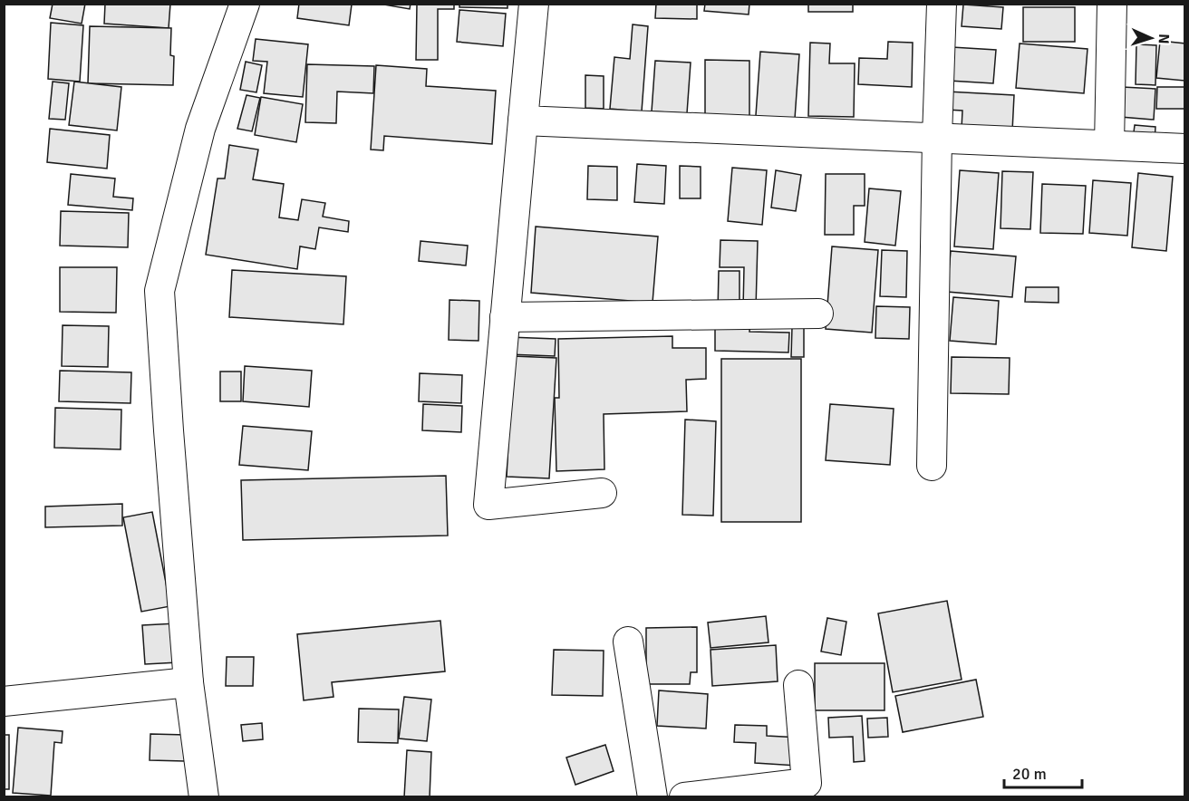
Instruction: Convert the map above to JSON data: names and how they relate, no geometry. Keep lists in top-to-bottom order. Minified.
{"scale_bar":"20 m","north":"right"}
